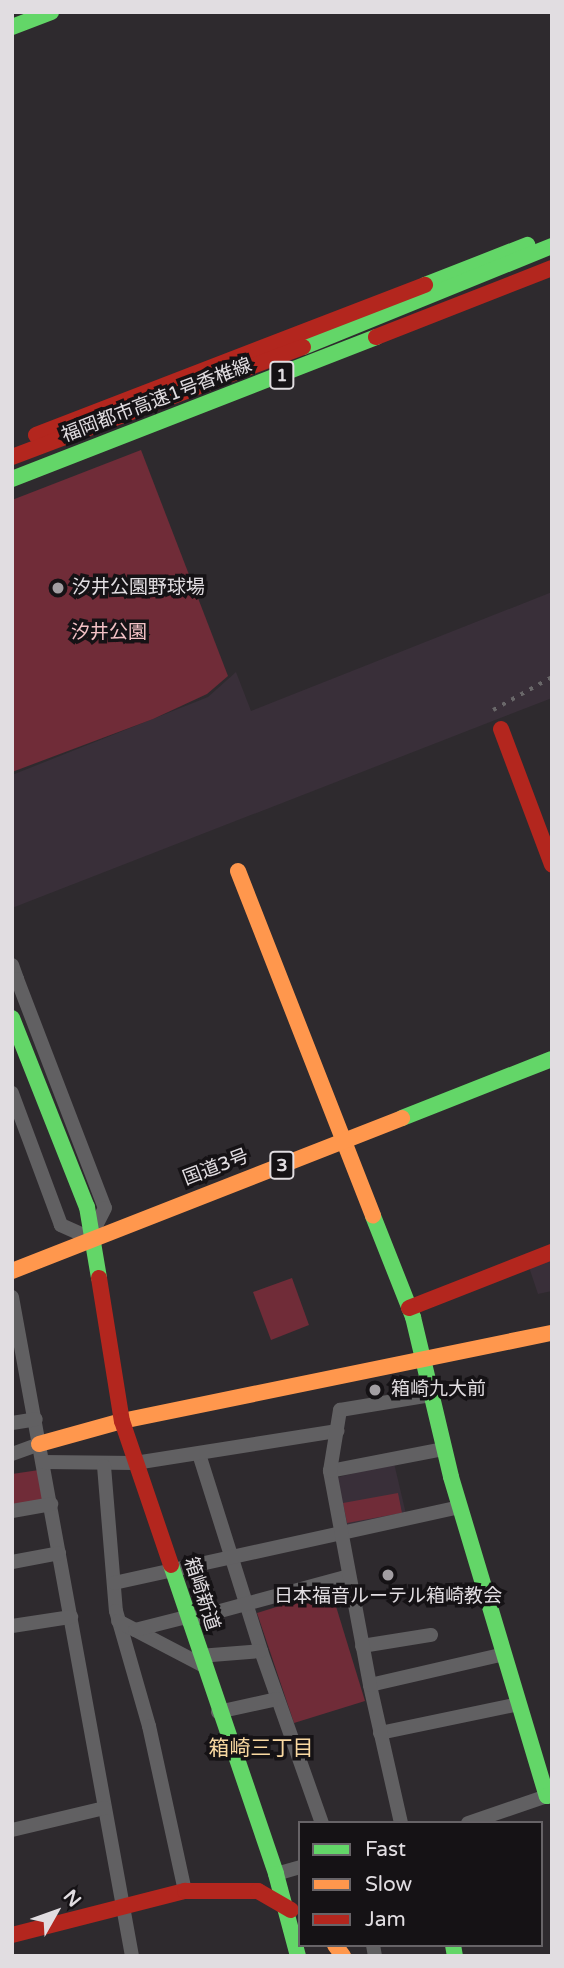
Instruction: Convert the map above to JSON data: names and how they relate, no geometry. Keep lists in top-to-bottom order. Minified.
{"streets":{"main road":["1","福岡都市高速1号香椎線","3","国道3号","箱崎新道"]},"crossings":[["国道3号","箱崎新道"]],"districts":["箱崎三丁目"],"parks":["汐井公園"],"places":["汐井公園野球場","箱崎九大前","日本福音ルーテル箱崎教会"],"legend":["Fast","Slow","Jam"],"north":"top right"}
